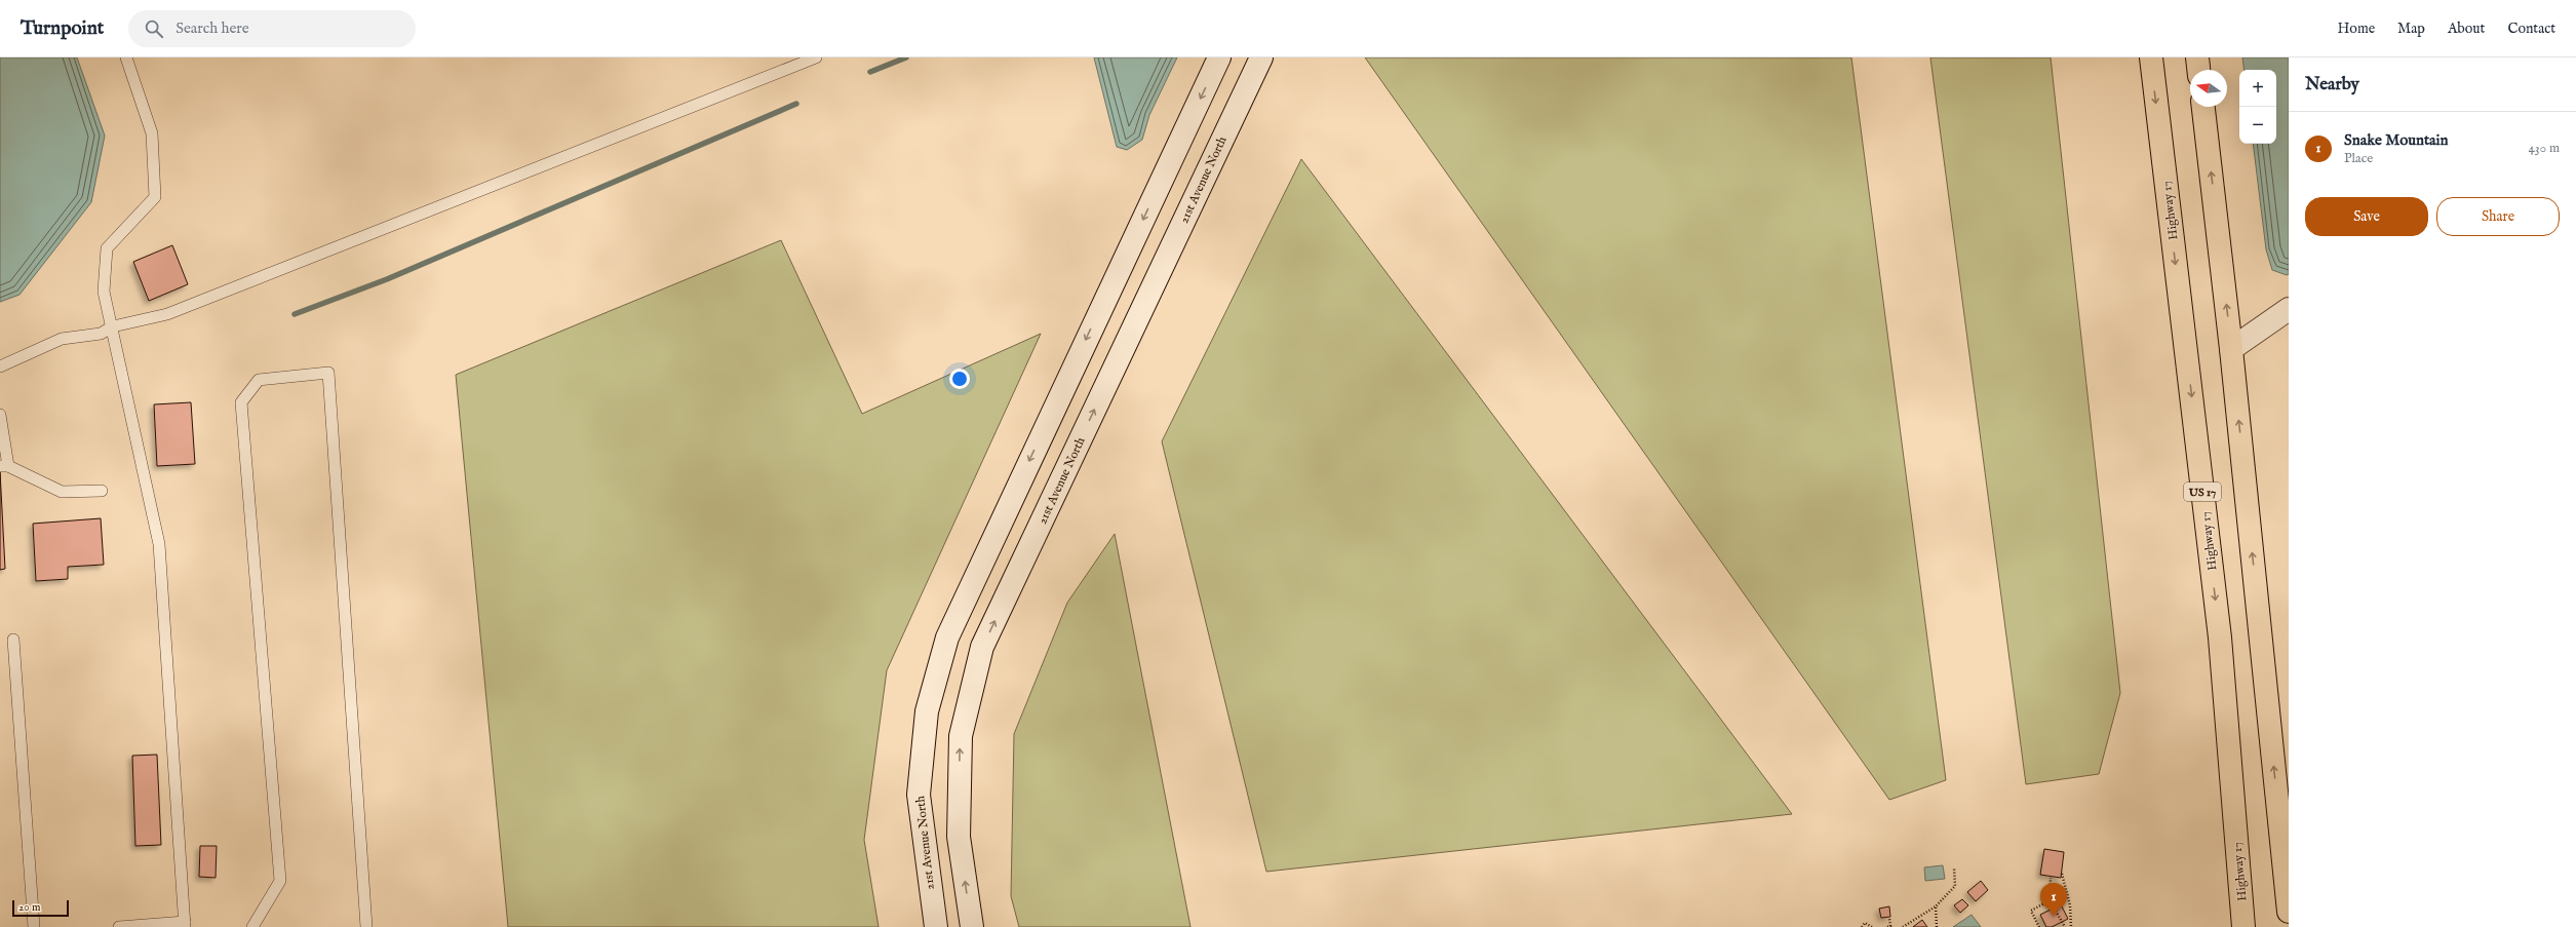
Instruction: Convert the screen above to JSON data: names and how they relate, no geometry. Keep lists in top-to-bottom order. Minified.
{"streets":{"highway":["Highway 17","US 17"],"street":["21st Avenue North"]},"scale_bar":"20 m","north":"left","page":{"header":"Turnpoint","search":"Search here","nav":["Home","Map","About","Contact"],"heading":"Nearby","map_buttons":["+","−"],"list":[{"mark":"1","name":"Snake Mountain","note":"Place","value":"430 m"}],"buttons":["Save","Share"],"pins":"1","scale":"20 m"}}
